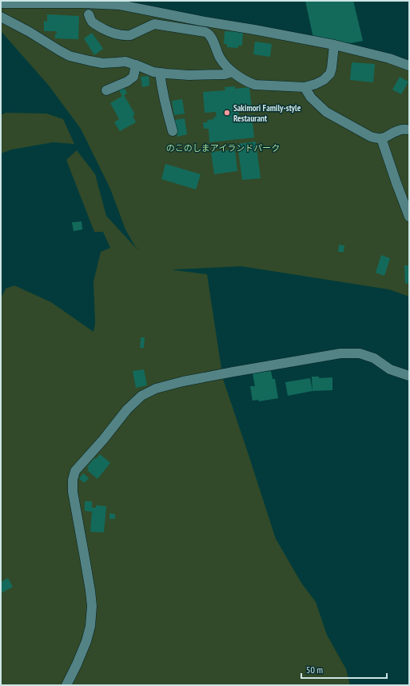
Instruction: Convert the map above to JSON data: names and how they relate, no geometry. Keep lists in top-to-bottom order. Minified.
{"parks":["のこのしまアイランドパーク"],"places":["Sakimori Family-style Restaurant"],"scale_bar":"50 m"}
